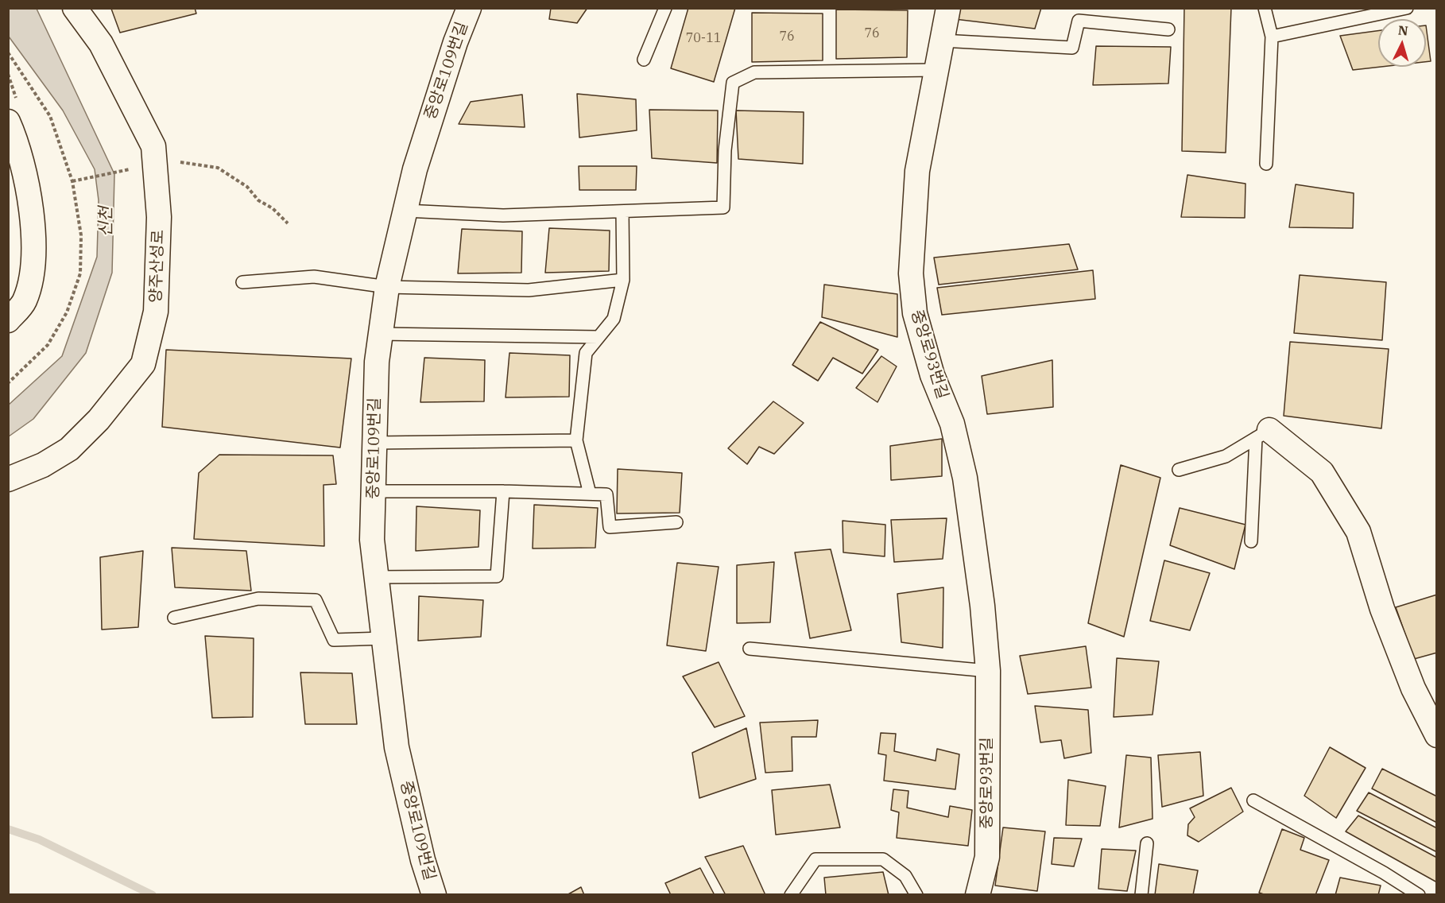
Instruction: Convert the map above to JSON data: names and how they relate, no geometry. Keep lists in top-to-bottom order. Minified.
{"streets":{"street":["중앙로109번길","양주산성로","중앙로93번길"]},"water":["신천"],"house_numbers":["76","76","70-11"],"north":"top"}
